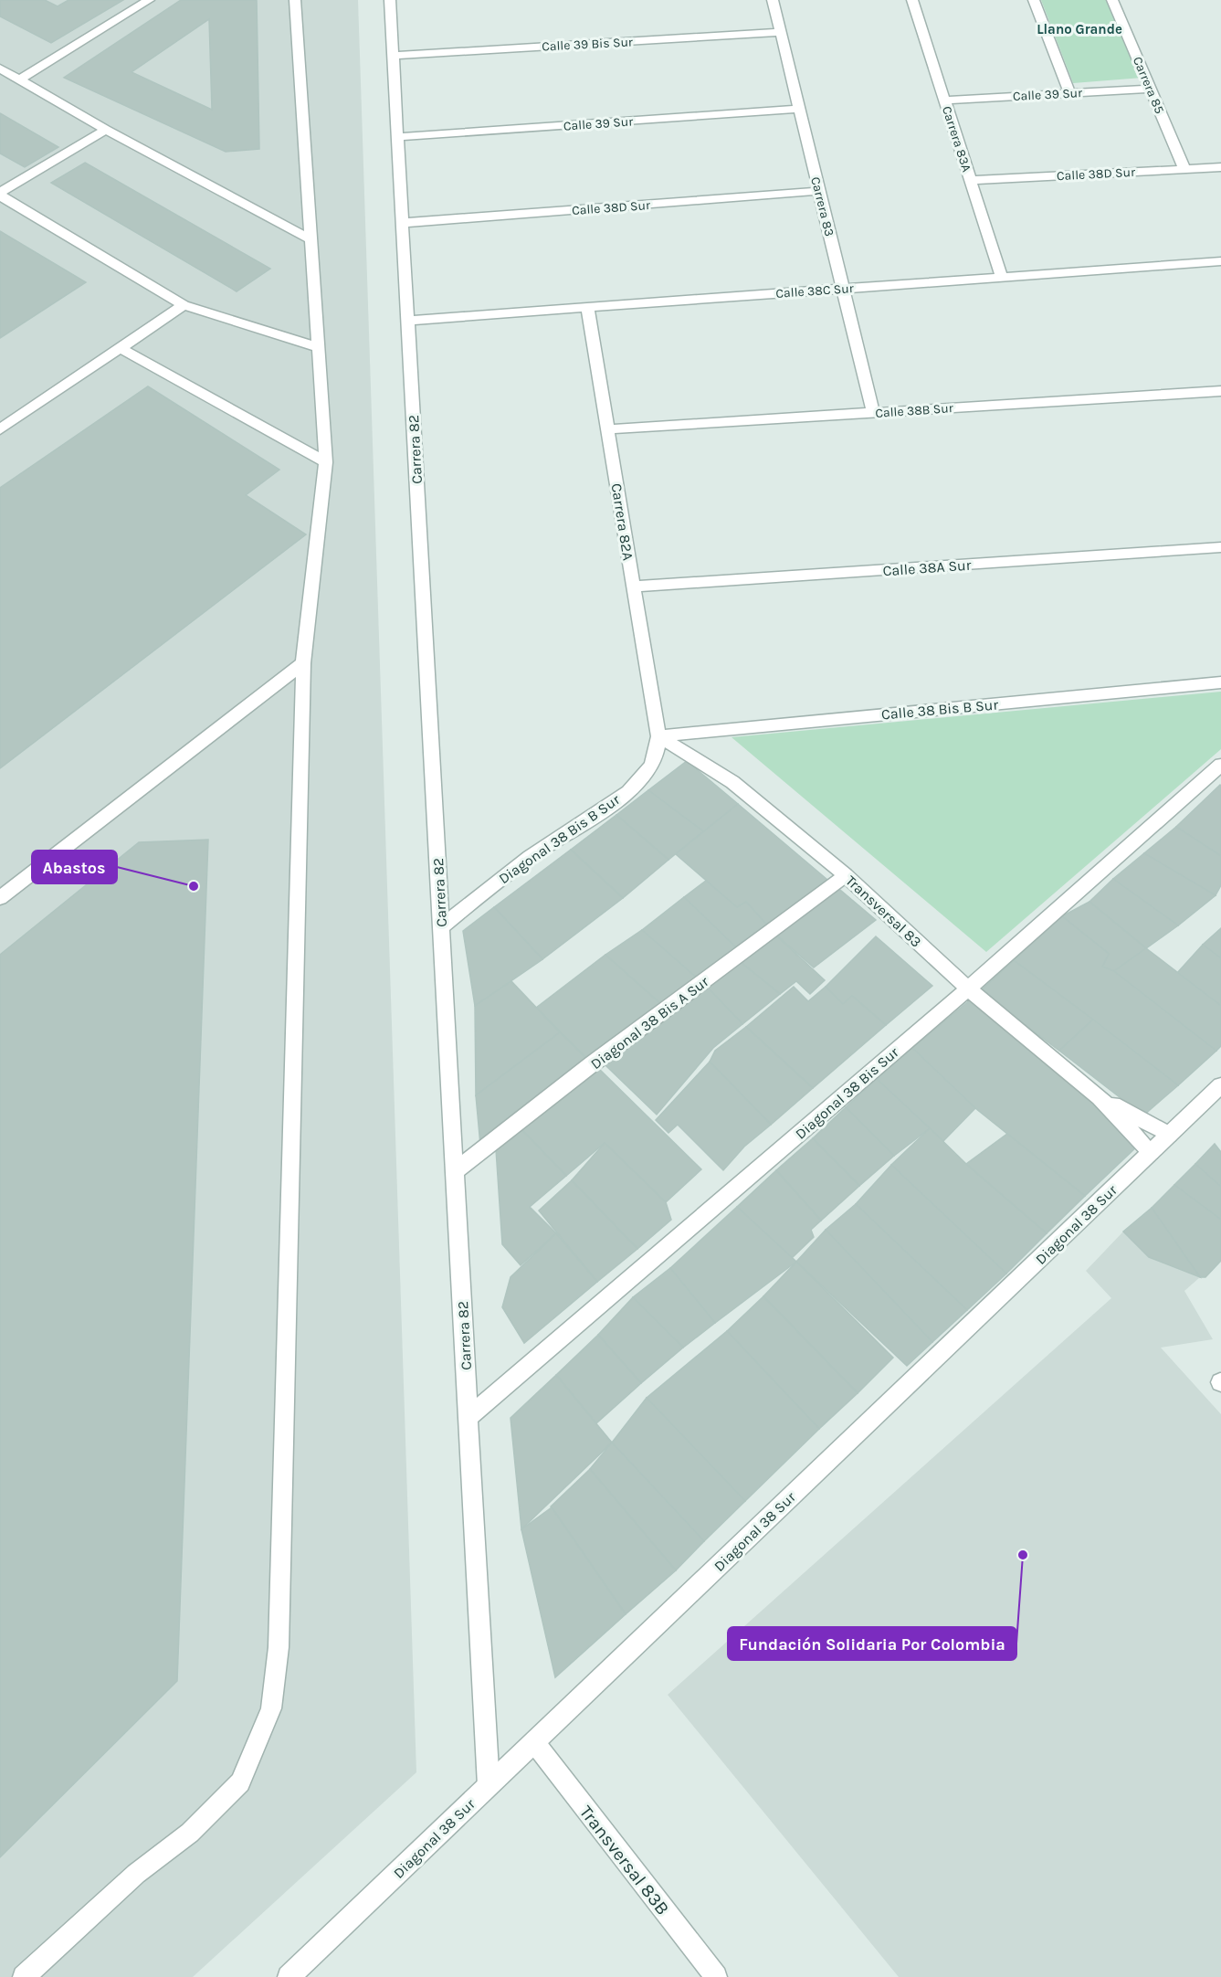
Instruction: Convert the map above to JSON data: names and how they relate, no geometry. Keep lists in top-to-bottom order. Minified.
{"streets":{"street":["Calle 39 Bis Sur","Carrera 85","Calle 39 Sur","Carrera 83A","Calle 38D Sur","Carrera 83","Calle 38C Sur","Calle 38B Sur","Carrera 82","Carrera 82A","Calle 38A Sur","Calle 38 Bis B Sur","Diagonal 38 Bis B Sur","Transversal 83","Diagonal 38 Bis A Sur","Diagonal 38 Bis Sur","Diagonal 38 Sur","Transversal 83B"]},"crossings":[["Calle 39 Bis Sur","Carrera 83"],["Calle 39 Bis Sur","Carrera 82"],["Carrera 85","Calle 39 Sur"],["Carrera 85","Calle 38D Sur"],["Calle 39 Sur","Carrera 83A"],["Calle 39 Sur","Carrera 83"],["Calle 39 Sur","Carrera 82"],["Carrera 83A","Calle 38D Sur"],["Carrera 83A","Calle 38C Sur"],["Calle 38D Sur","Carrera 83"],["Calle 38D Sur","Carrera 82"],["Carrera 83","Calle 38C Sur"],["Carrera 83","Calle 38B Sur"],["Calle 38C Sur","Carrera 82"],["Calle 38C Sur","Carrera 82A"],["Calle 38B Sur","Carrera 82A"],["Carrera 82","Diagonal 38 Bis B Sur"],["Carrera 82","Diagonal 38 Bis A Sur"],["Carrera 82","Diagonal 38 Bis Sur"],["Carrera 82","Diagonal 38 Sur"],["Carrera 82A","Calle 38A Sur"],["Carrera 82A","Calle 38 Bis B Sur"],["Carrera 82A","Diagonal 38 Bis B Sur"],["Carrera 82A","Transversal 83"],["Calle 38 Bis B Sur","Diagonal 38 Bis B Sur"],["Calle 38 Bis B Sur","Transversal 83"],["Diagonal 38 Bis B Sur","Transversal 83"],["Transversal 83","Diagonal 38 Bis A Sur"],["Transversal 83","Diagonal 38 Bis Sur"],["Transversal 83","Diagonal 38 Sur"],["Diagonal 38 Sur","Transversal 83B"]],"districts":["Llano Grande"],"places":["Abastos","Fundación Solidaria Por Colombia"]}
